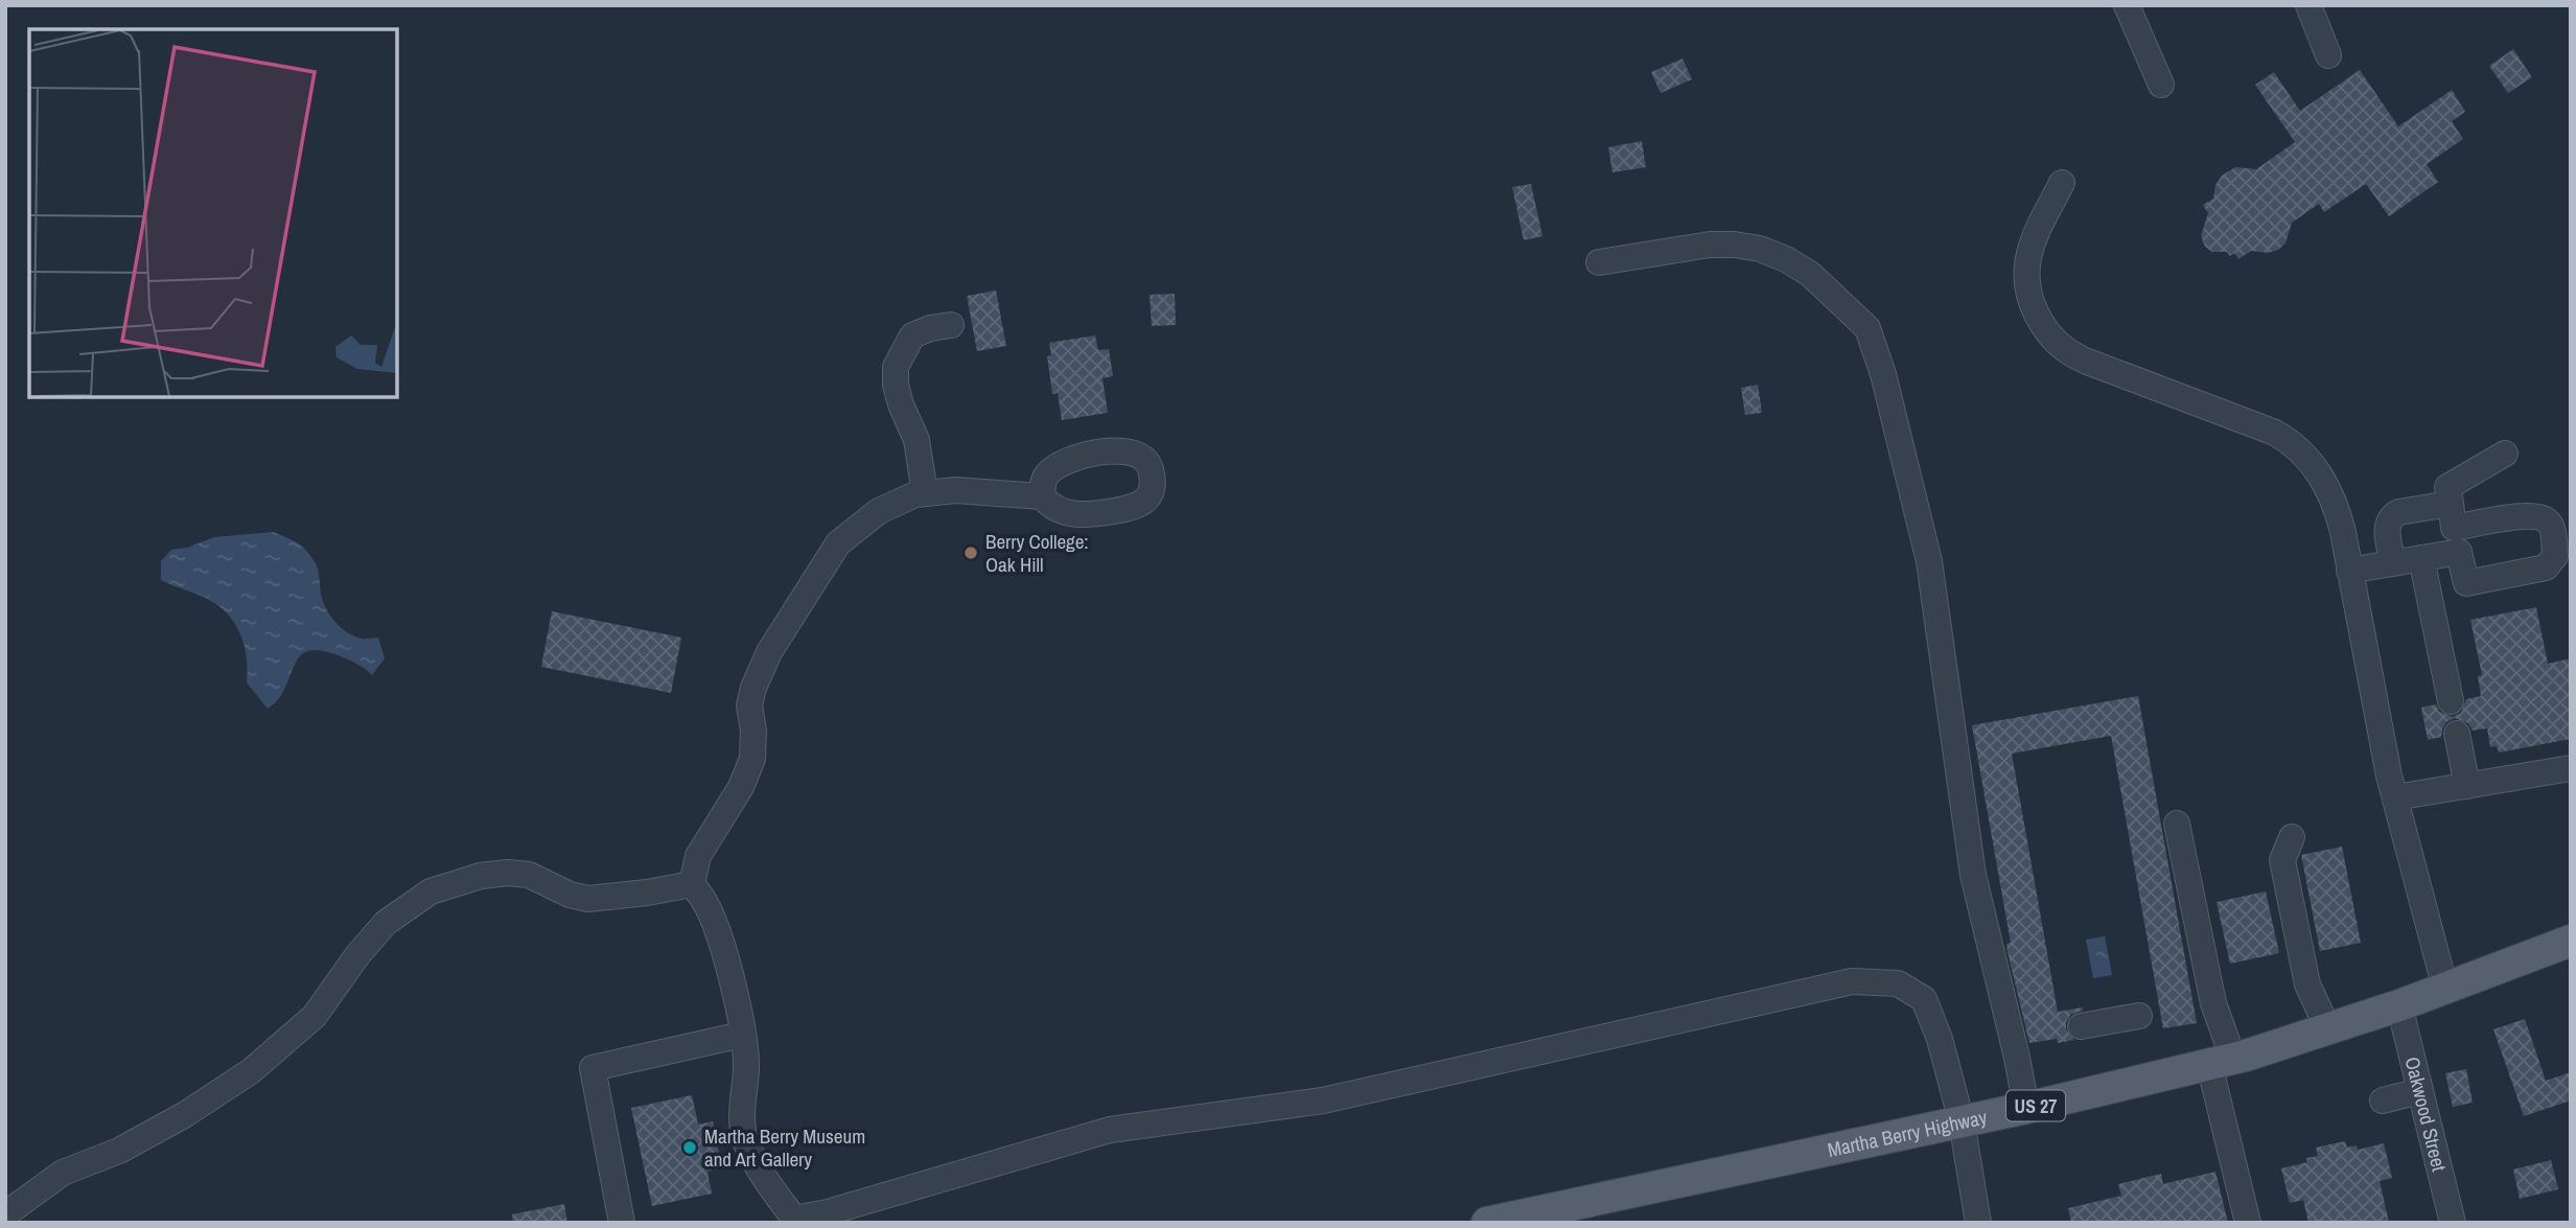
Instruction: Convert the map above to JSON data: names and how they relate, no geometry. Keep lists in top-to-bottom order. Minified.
{"streets":{"main road":["US 27","Martha Berry Highway"],"street":["Oakwood Street"]},"crossings":[["Oakwood Street","Martha Berry Highway"]],"places":["Berry College: Oak Hill","Martha Berry Museum and Art Gallery"]}
